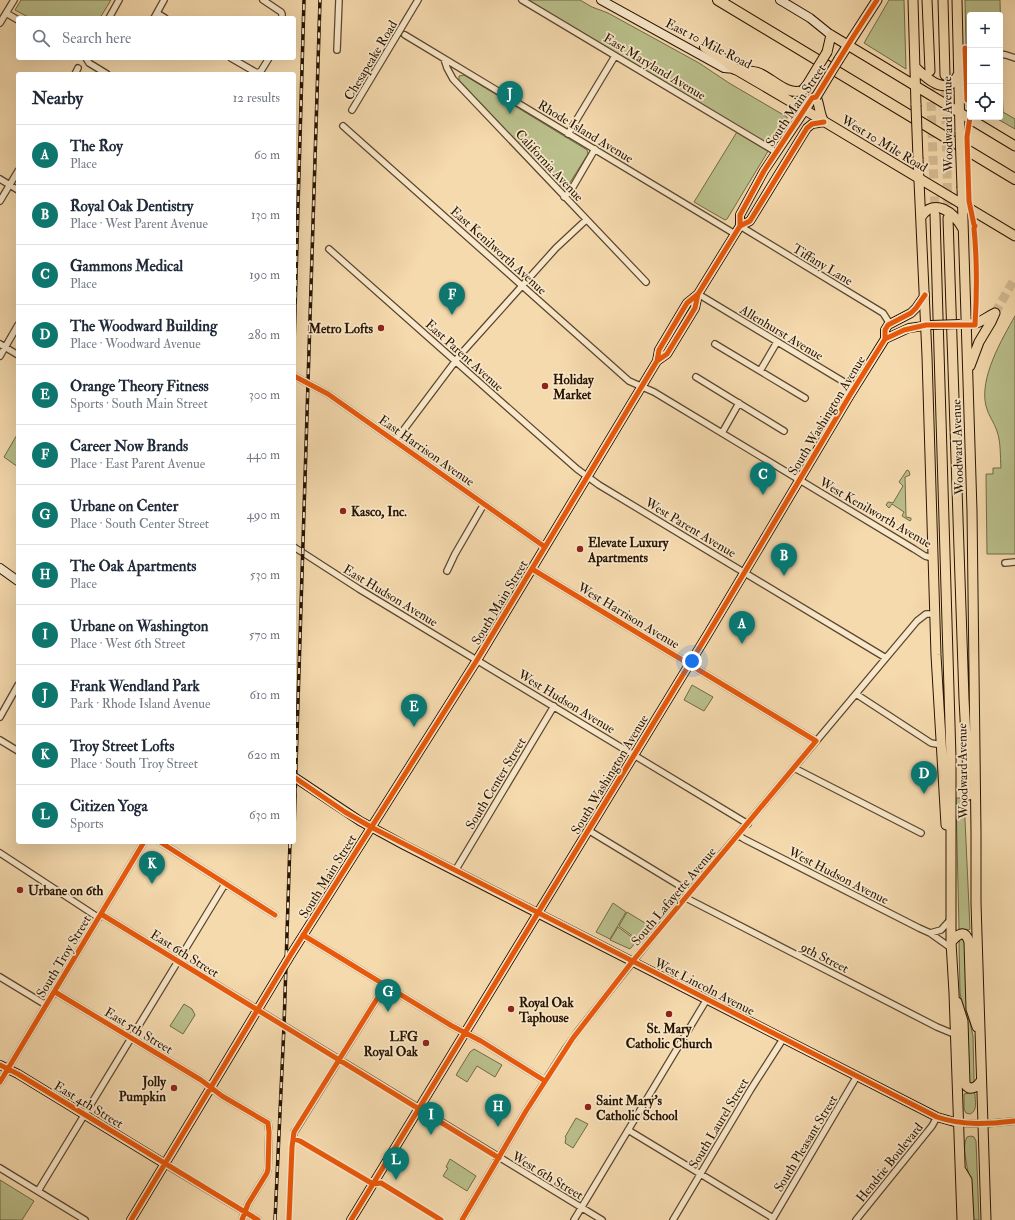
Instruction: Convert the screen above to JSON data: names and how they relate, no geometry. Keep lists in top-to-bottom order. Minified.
{"streets":{"main road":["East 10 Mile Road","South Main Street","Woodward Avenue","West 10 Mile Road","South Washington Avenue","West Lincoln Avenue","East 4th Street"],"street":["Chesapeake Road","East Maryland Avenue","Rhode Island Avenue","California Avenue","East Kenilworth Avenue","Tiffany Lane","Allenhurst Avenue","East Parent Avenue","East Harrison Avenue","West Kenilworth Avenue","West Parent Avenue","East Hudson Avenue","West Harrison Avenue","West Hudson Avenue","South Center Street","South Lafayette Avenue","East 6th Street","South Troy Street","9th Street","East 5th Street","South Laurel Street","South Pleasant Street","Hendrie Boulevard","West 6th Street"]},"crossings":[["East 10 Mile Road","South Main Street"],["East 10 Mile Road","West 10 Mile Road"],["East Maryland Avenue","South Main Street"],["South Main Street","Rhode Island Avenue"],["South Main Street","West 10 Mile Road"],["South Main Street","East Kenilworth Avenue"],["South Main Street","Tiffany Lane"],["South Main Street","Allenhurst Avenue"],["South Main Street","East Parent Avenue"],["South Main Street","East Harrison Avenue"],["South Main Street","West Kenilworth Avenue"],["South Main Street","West Parent Avenue"],["South Main Street","East Hudson Avenue"],["South Main Street","West Harrison Avenue"],["South Main Street","West Hudson Avenue"],["South Main Street","East 6th Street"],["South Main Street","West Lincoln Avenue"],["South Main Street","East 5th Street"],["South Main Street","East 4th Street"],["South Main Street","West 6th Street"],["Woodward Avenue","West 10 Mile Road"],["Woodward Avenue","West Kenilworth Avenue"],["Woodward Avenue","West Hudson Avenue"],["Woodward Avenue","South Lafayette Avenue"],["Woodward Avenue","West Lincoln Avenue"],["Rhode Island Avenue","California Avenue"],["East Kenilworth Avenue","West Kenilworth Avenue"],["Tiffany Lane","South Washington Avenue"],["Allenhurst Avenue","South Washington Avenue"],["East Parent Avenue","West Parent Avenue"],["South Washington Avenue","West Kenilworth Avenue"],["South Washington Avenue","West Parent Avenue"],["South Washington Avenue","West Harrison Avenue"],["South Washington Avenue","West Hudson Avenue"],["South Washington Avenue","West Lincoln Avenue"],["South Washington Avenue","West 6th Street"],["West Parent Avenue","South Lafayette Avenue"],["East Hudson Avenue","West Hudson Avenue"],["West Harrison Avenue","South Lafayette Avenue"],["West Hudson Avenue","South Center Street"],["West Hudson Avenue","South Lafayette Avenue"],["South Center Street","West Lincoln Avenue"],["South Lafayette Avenue","9th Street"],["South Lafayette Avenue","West Lincoln Avenue"],["South Lafayette Avenue","West 6th Street"],["East 6th Street","South Troy Street"],["East 6th Street","West 6th Street"],["South Troy Street","East 5th Street"],["South Troy Street","East 4th Street"],["West Lincoln Avenue","South Laurel Street"],["West Lincoln Avenue","South Pleasant Street"],["West Lincoln Avenue","Hendrie Boulevard"]],"places":["Metro Lofts","Holiday Market","Kasco, Inc.","Elevate Luxury Apartments","Urbane on 6th","Royal Oak Taphouse","St. Mary Catholic Church","LFG Royal Oak","Jolly Pumpkin","Saint Mary's Catholic School"],"page":{"map_buttons":["+","−"],"search":"Search here","heading":["Nearby","12 results"],"pins":["J","F","C","B","A","E","D","K","G","H","I","L"],"list":[{"mark":"A","name":"The Roy","note":"Place","value":"60 m"},{"mark":"B","name":"Royal Oak Dentistry","note":"Place · West Parent Avenue","value":"130 m"},{"mark":"C","name":"Gammons Medical","note":"Place","value":"190 m"},{"mark":"D","name":"The Woodward Building","note":"Place · Woodward Avenue","value":"280 m"},{"mark":"E","name":"Orange Theory Fitness","note":"Sports · South Main Street","value":"300 m"},{"mark":"F","name":"Career Now Brands","note":"Place · East Parent Avenue","value":"440 m"},{"mark":"G","name":"Urbane on Center","note":"Place · South Center Street","value":"490 m"},{"mark":"H","name":"The Oak Apartments","note":"Place","value":"530 m"},{"mark":"I","name":"Urbane on Washington","note":"Place · West 6th Street","value":"570 m"},{"mark":"J","name":"Frank Wendland Park","note":"Park · Rhode Island Avenue","value":"610 m"},{"mark":"K","name":"Troy Street Lofts","note":"Place · South Troy Street","value":"620 m"},{"mark":"L","name":"Citizen Yoga","note":"Sports","value":"630 m"}]}}
